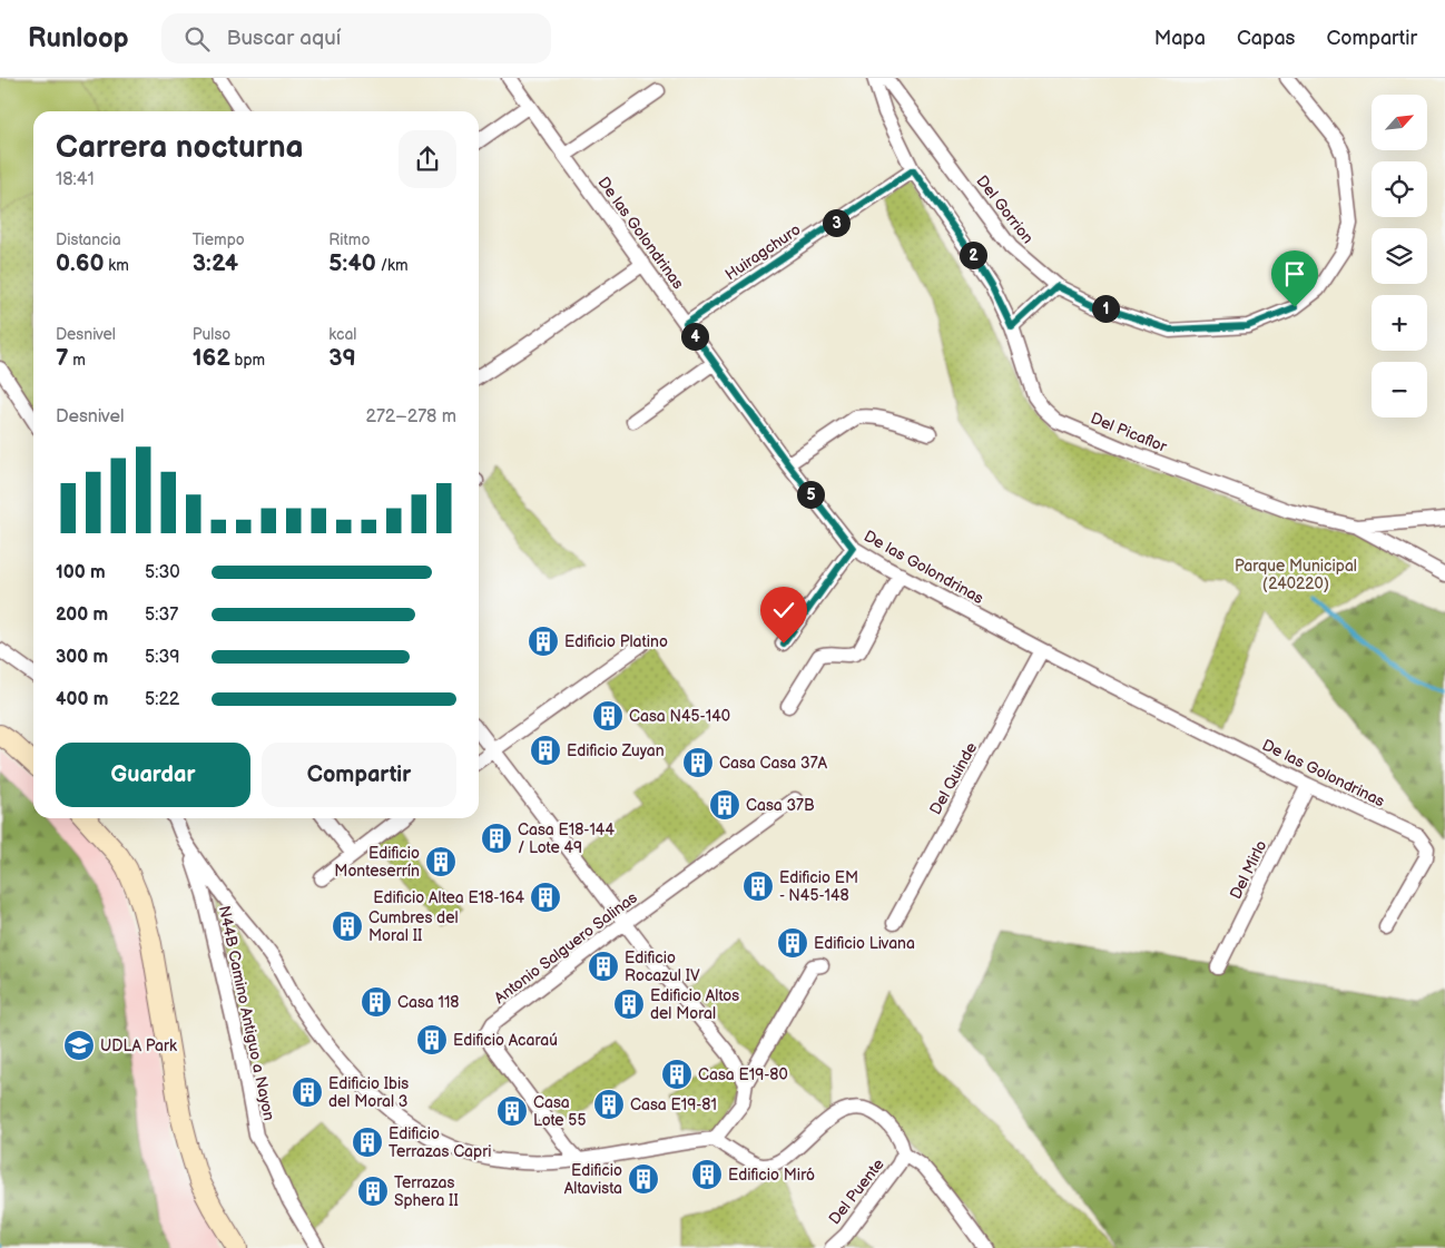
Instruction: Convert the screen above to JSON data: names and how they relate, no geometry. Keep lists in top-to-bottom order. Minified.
{"streets":{"street":["Del Gorrion","De las Golondrinas","Huiragchuro","Del Picaflor","Del Quinde","Del Mirlo","Antonio Salguero Salinas","N44B Camino Antiguo a Nayon","Del Puente"]},"crossings":[["De las Golondrinas","Huiragchuro"],["De las Golondrinas","Del Quinde"],["De las Golondrinas","Del Mirlo"],["Huiragchuro","Del Picaflor"]],"parks":["Parque Municipal (240220)"],"places":{"building":["Edificio Platino","Casa N45-140","Edificio Zuyan","Casa Casa 37A","Casa 37B","Casa E18-144 / Lote 49","Edificio Monteserrín","Edificio EM - N45-148","Edificio Altea E18-164","Cumbres del Moral II","Edificio Livana","Edificio Rocazul IV","Casa 118","Edificio Altos del Moral","Edificio Acaraú","Casa E19-80","Edificio Ibis del Moral 3","Casa E19-81","Casa Lote 55","Edificio Terrazas Capri","Edificio Miró","Edificio Altavista","Terrazas Sphera II"],"school or university":["UDLA Park"]},"north":"top right","page":{"header":"Runloop","search":"Buscar aquí","nav":["Mapa","Capas","Compartir"],"map_buttons":["+","−"],"heading":["Carrera nocturna","18:41"],"stats":[["Distancia","0.60 km"],["Tiempo","3:24"],["Ritmo","5:40 /km"],["Desnivel","7 m"],["Pulso","162 bpm"],["kcal","39"]],"pins":["3","2","1","4","5"],"chart":["Desnivel","272–278 m"],"list":[{"name":"100 m","note":"5:30"},{"name":"200 m","note":"5:37"},{"name":"300 m","note":"5:39"},{"name":"400 m","note":"5:22"}],"buttons":["Guardar","Compartir"]}}
